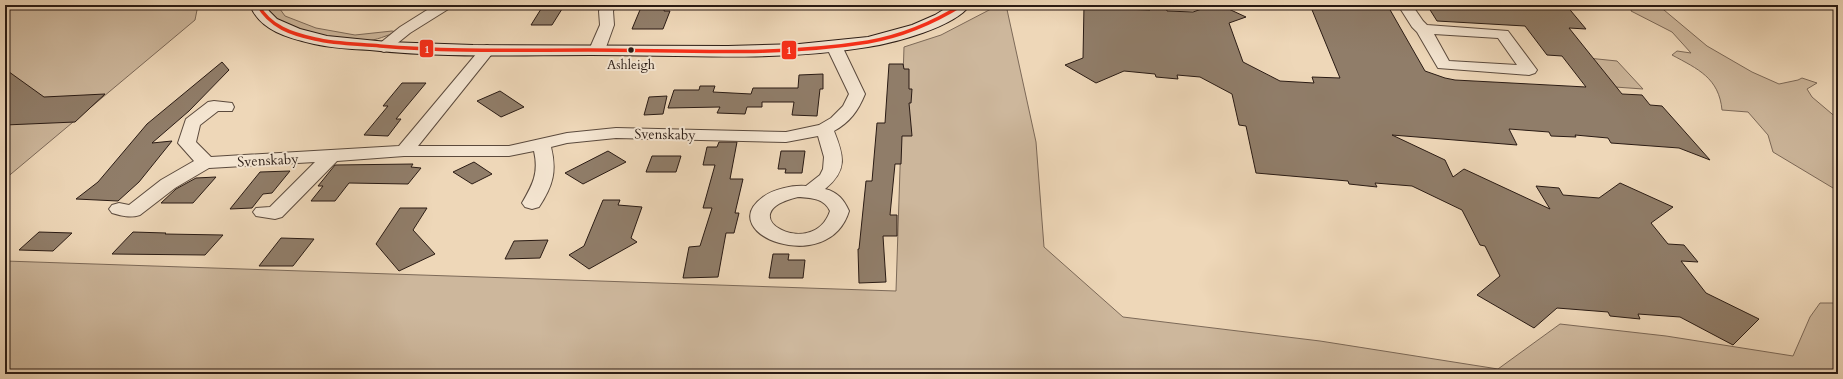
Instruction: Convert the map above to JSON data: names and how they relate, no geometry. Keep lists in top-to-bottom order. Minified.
{"streets":{"street":["Svenskaby"]},"places":["Ashleigh"],"lines":["transit line 1"]}
